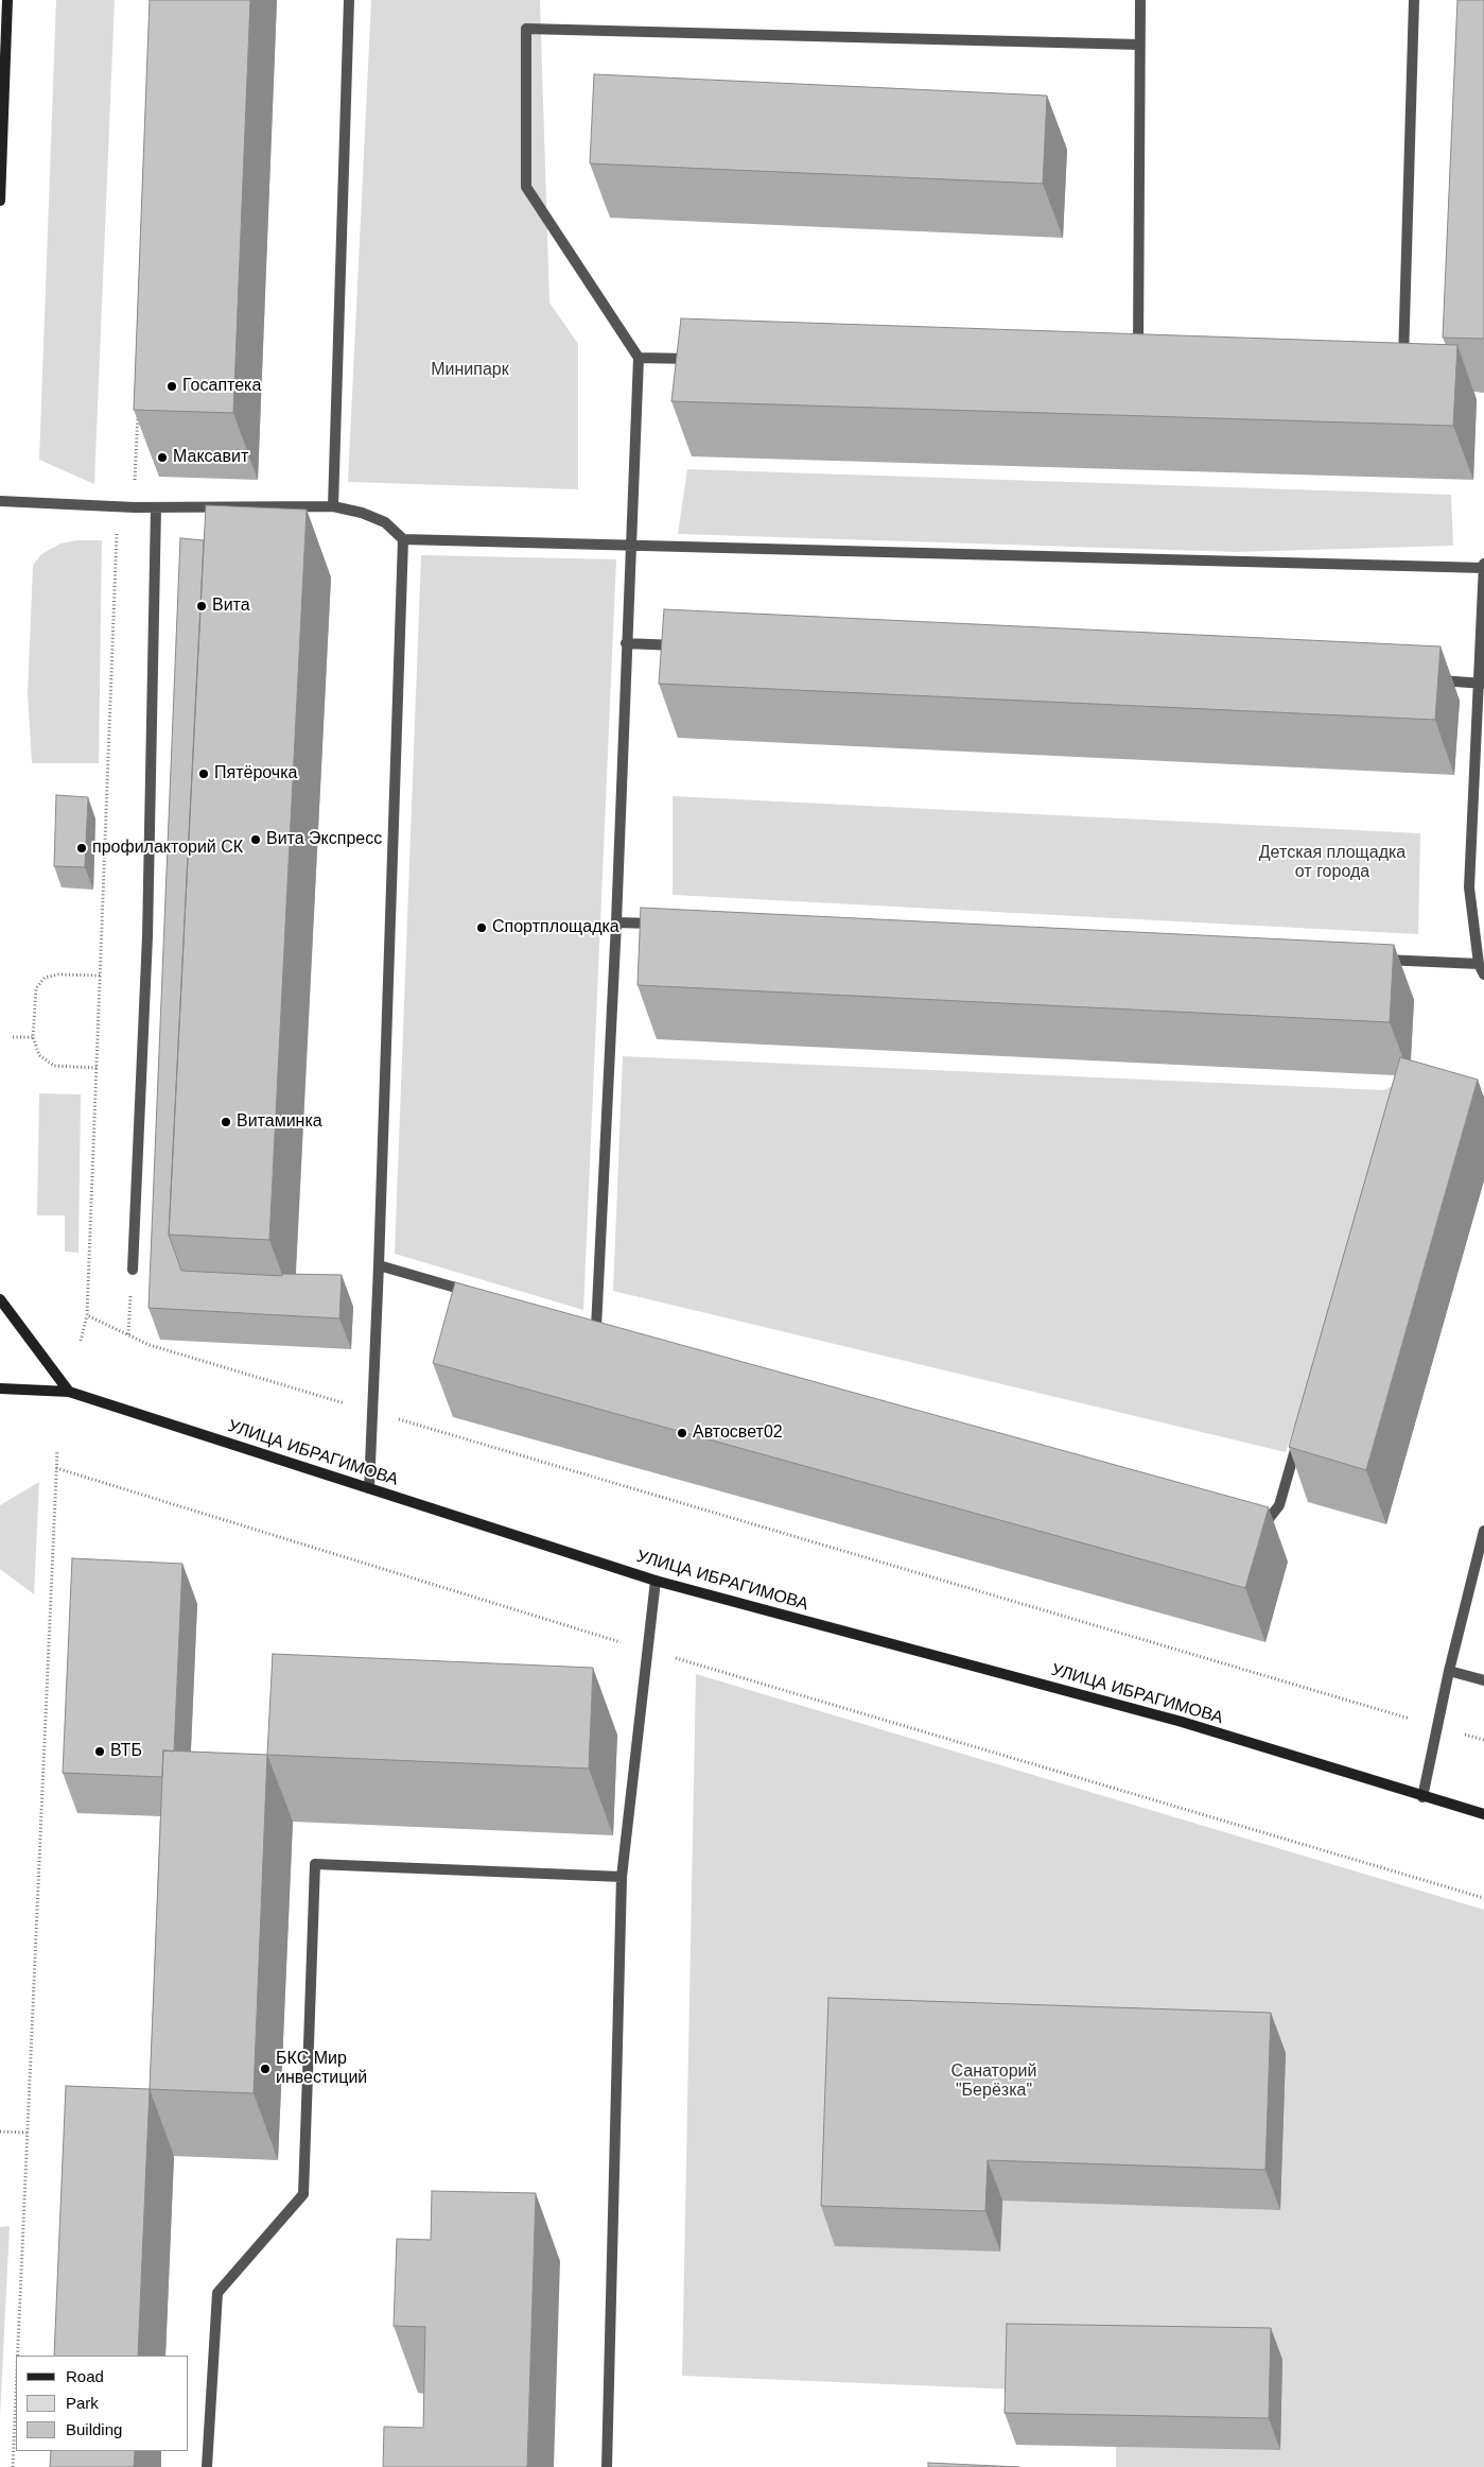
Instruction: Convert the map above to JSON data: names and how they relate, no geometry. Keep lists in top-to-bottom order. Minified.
{"streets":{"main road":["УЛИЦА ИБРАГИМОВА"]},"parks":["Минипарк","Детская площадка от города","Санаторий \"Берёзка\""],"places":["Госаптека","Максавит","Вита","Пятёрочка","Вита Экспресс","профилакторий СК","Спортплощадка","Витаминка","Автосвет02","ВТБ","БКС Мир инвестиций"],"legend":["Road","Park","Building"]}
